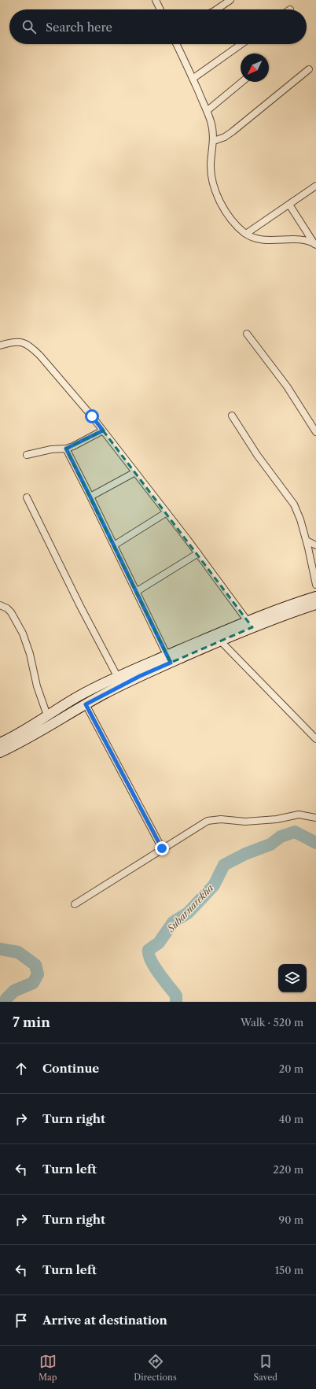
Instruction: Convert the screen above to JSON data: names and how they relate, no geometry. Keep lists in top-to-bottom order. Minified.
{"water":["Subarnarekha"],"north":"bottom left","page":{"search":"Search here","heading":["7 min","Walk · 520 m"],"list":[["Continue","20 m"],["Turn right","40 m"],["Turn left","220 m"],["Turn right","90 m"],["Turn left","150 m"],"Arrive at destination"],"nav":["Map","Directions","Saved"]}}
